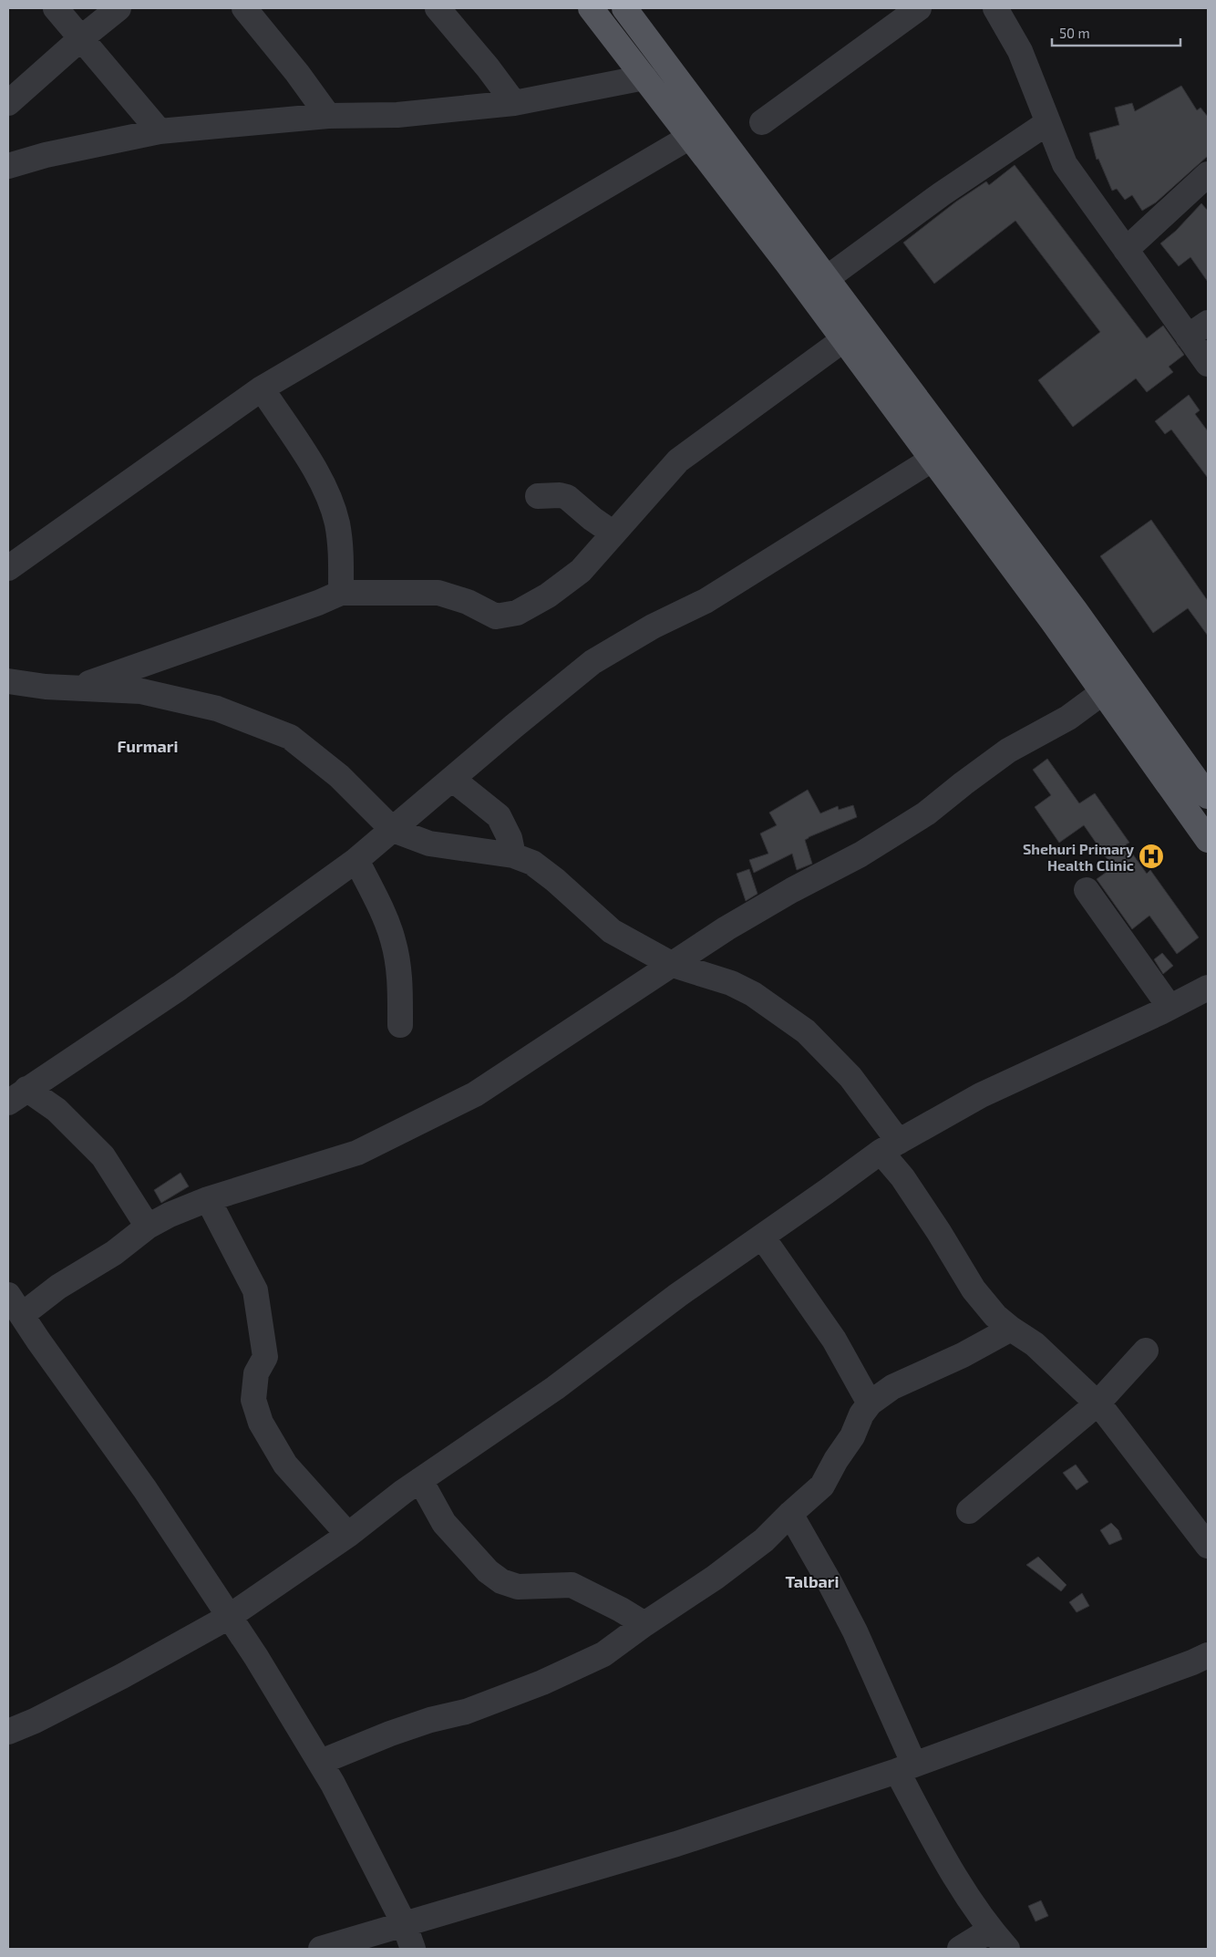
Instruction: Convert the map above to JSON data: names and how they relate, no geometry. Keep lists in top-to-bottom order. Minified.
{"districts":["Furmari","Talbari"],"places":{"hospital":["Shehuri Primary Health Clinic"]},"scale_bar":"50 m"}
